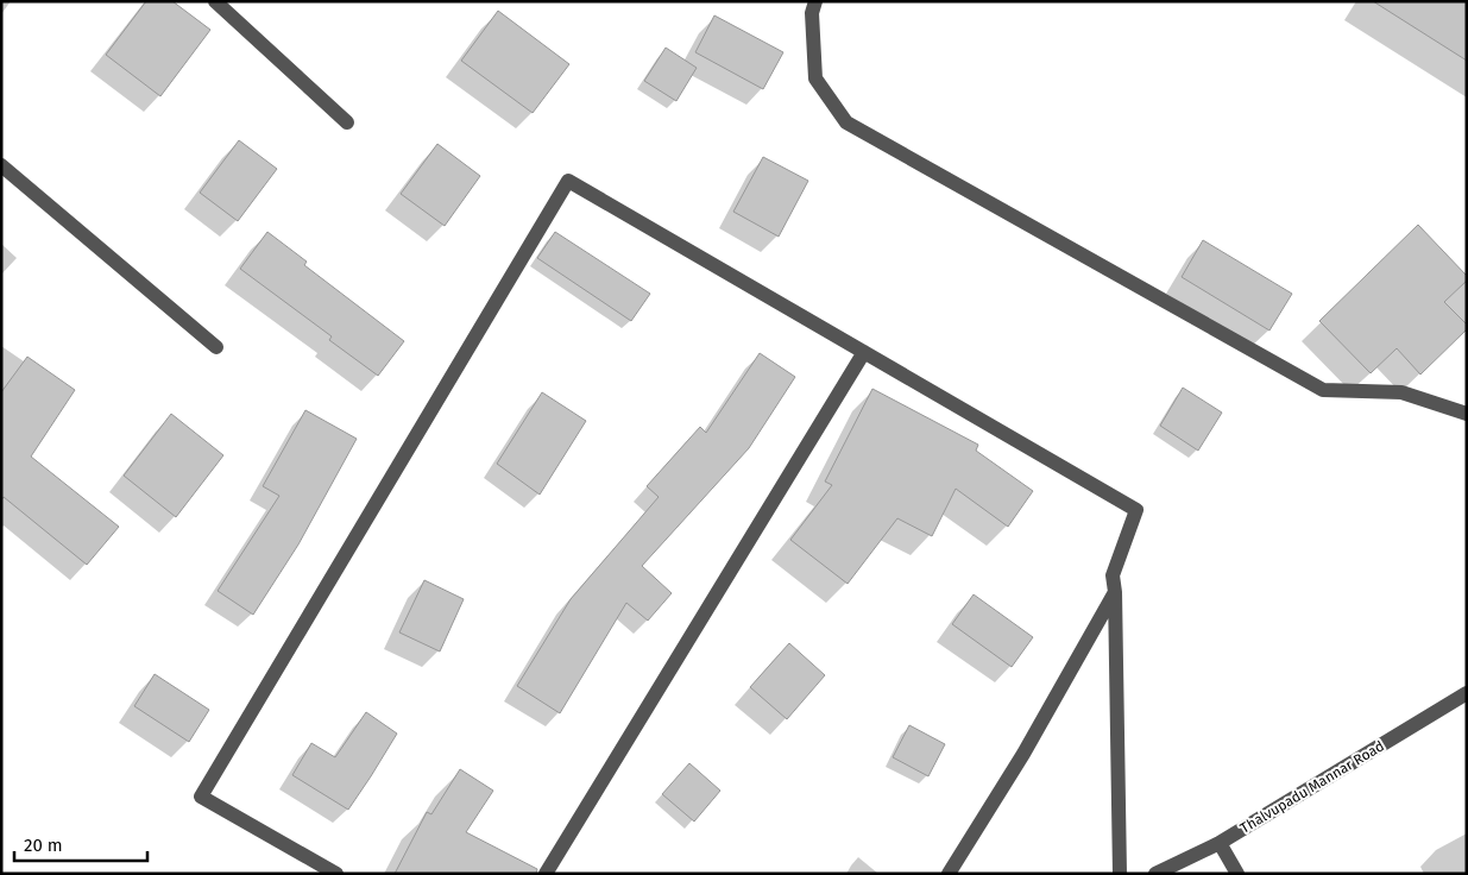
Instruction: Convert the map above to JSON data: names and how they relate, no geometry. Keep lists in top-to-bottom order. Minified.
{"streets":{"street":["Thalvupadu Mannar Road"]},"scale_bar":"20 m"}
